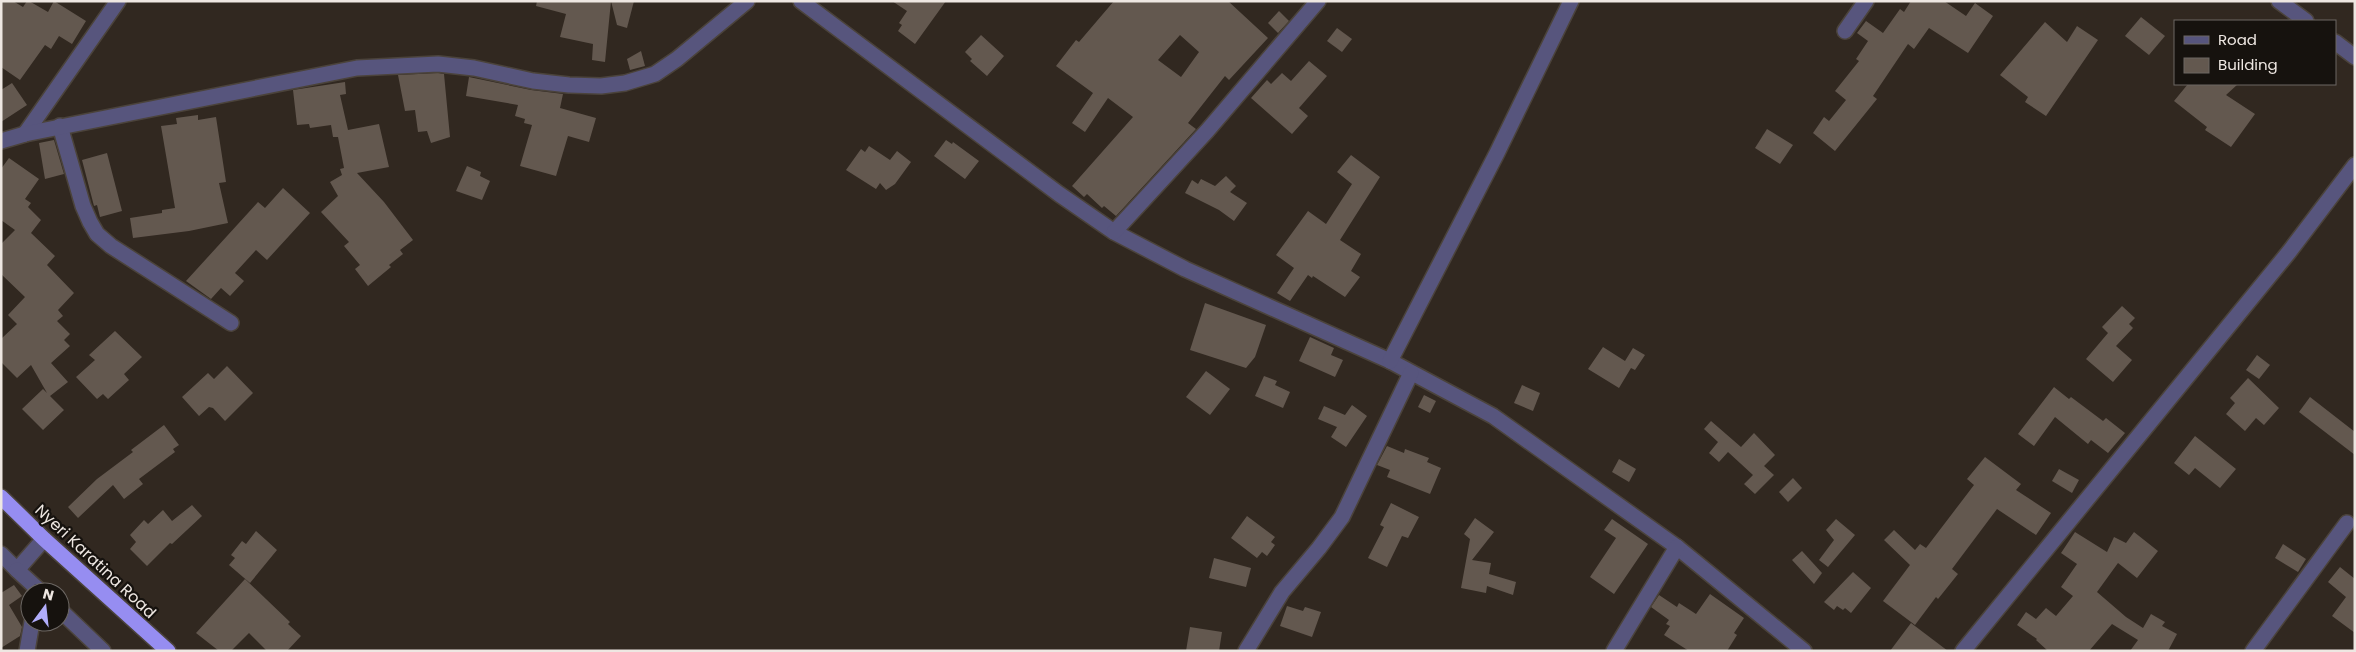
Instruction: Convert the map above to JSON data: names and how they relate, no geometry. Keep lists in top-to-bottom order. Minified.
{"streets":{"highway":["Nyeri Karatina Road"]},"legend":["Road","Building"],"north":"top"}
